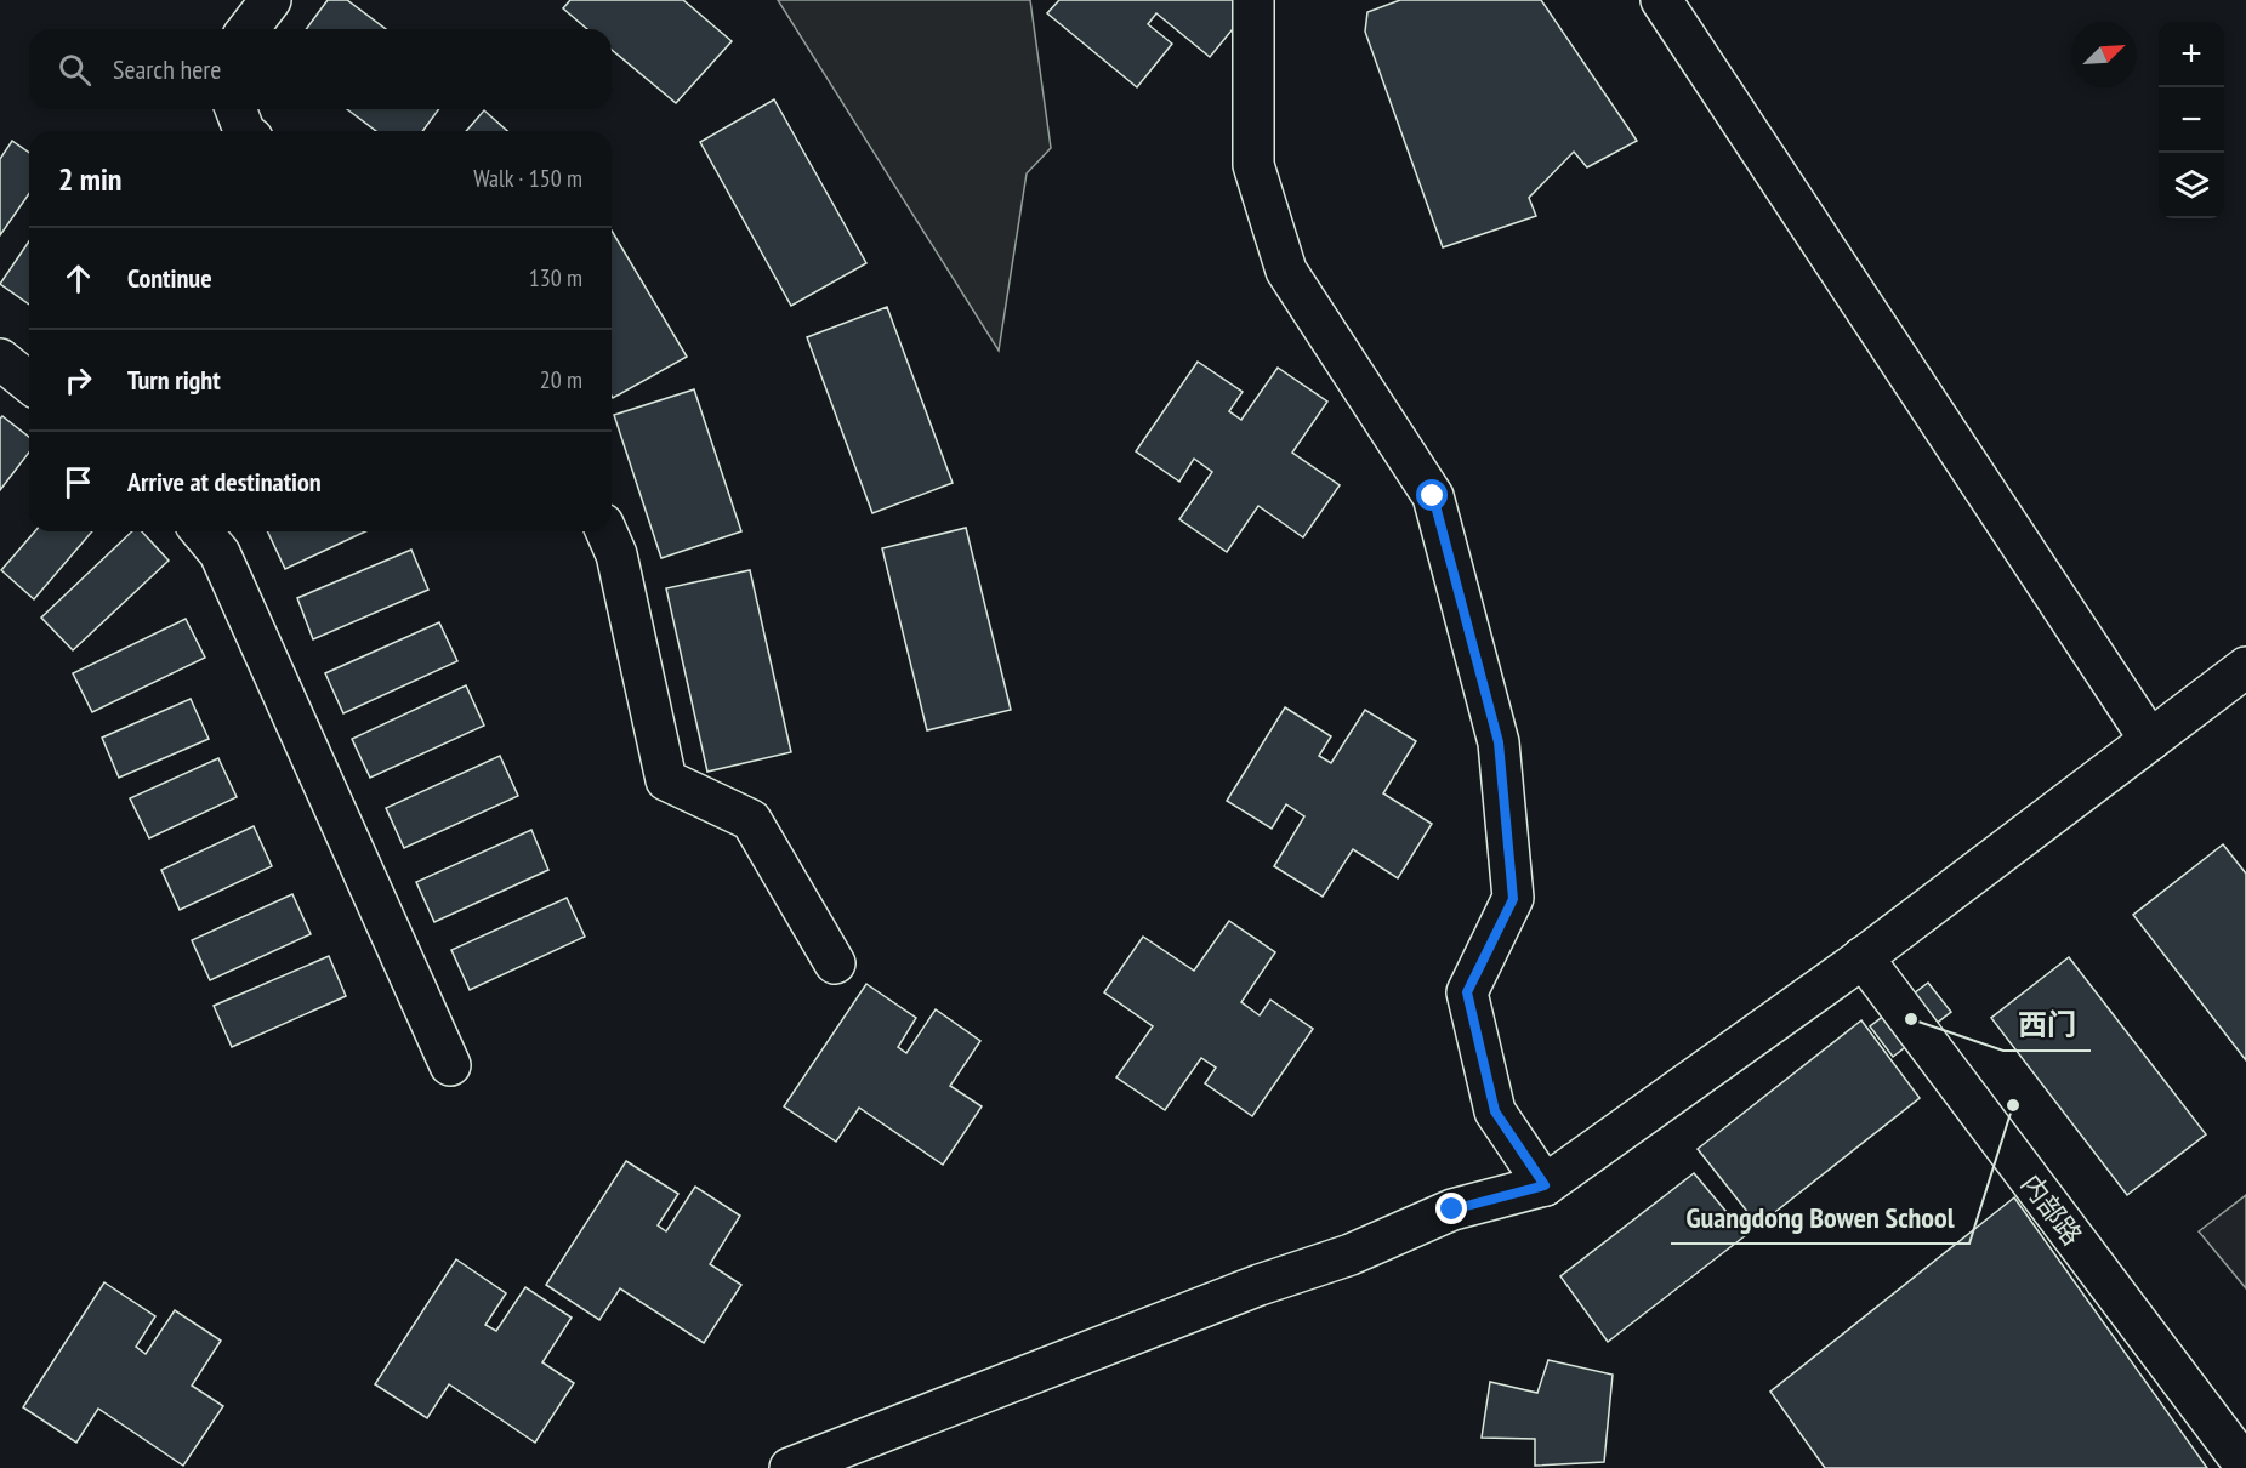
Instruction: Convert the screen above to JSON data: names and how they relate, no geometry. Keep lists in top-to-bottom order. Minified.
{"streets":{"street":["内部路"]},"places":["西门","Guangdong Bowen School"],"north":"top right","page":{"map_buttons":["+","−"],"search":"Search here","heading":["2 min","Walk · 150 m"],"list":[["Continue","130 m"],["Turn right","20 m"],"Arrive at destination"]}}
